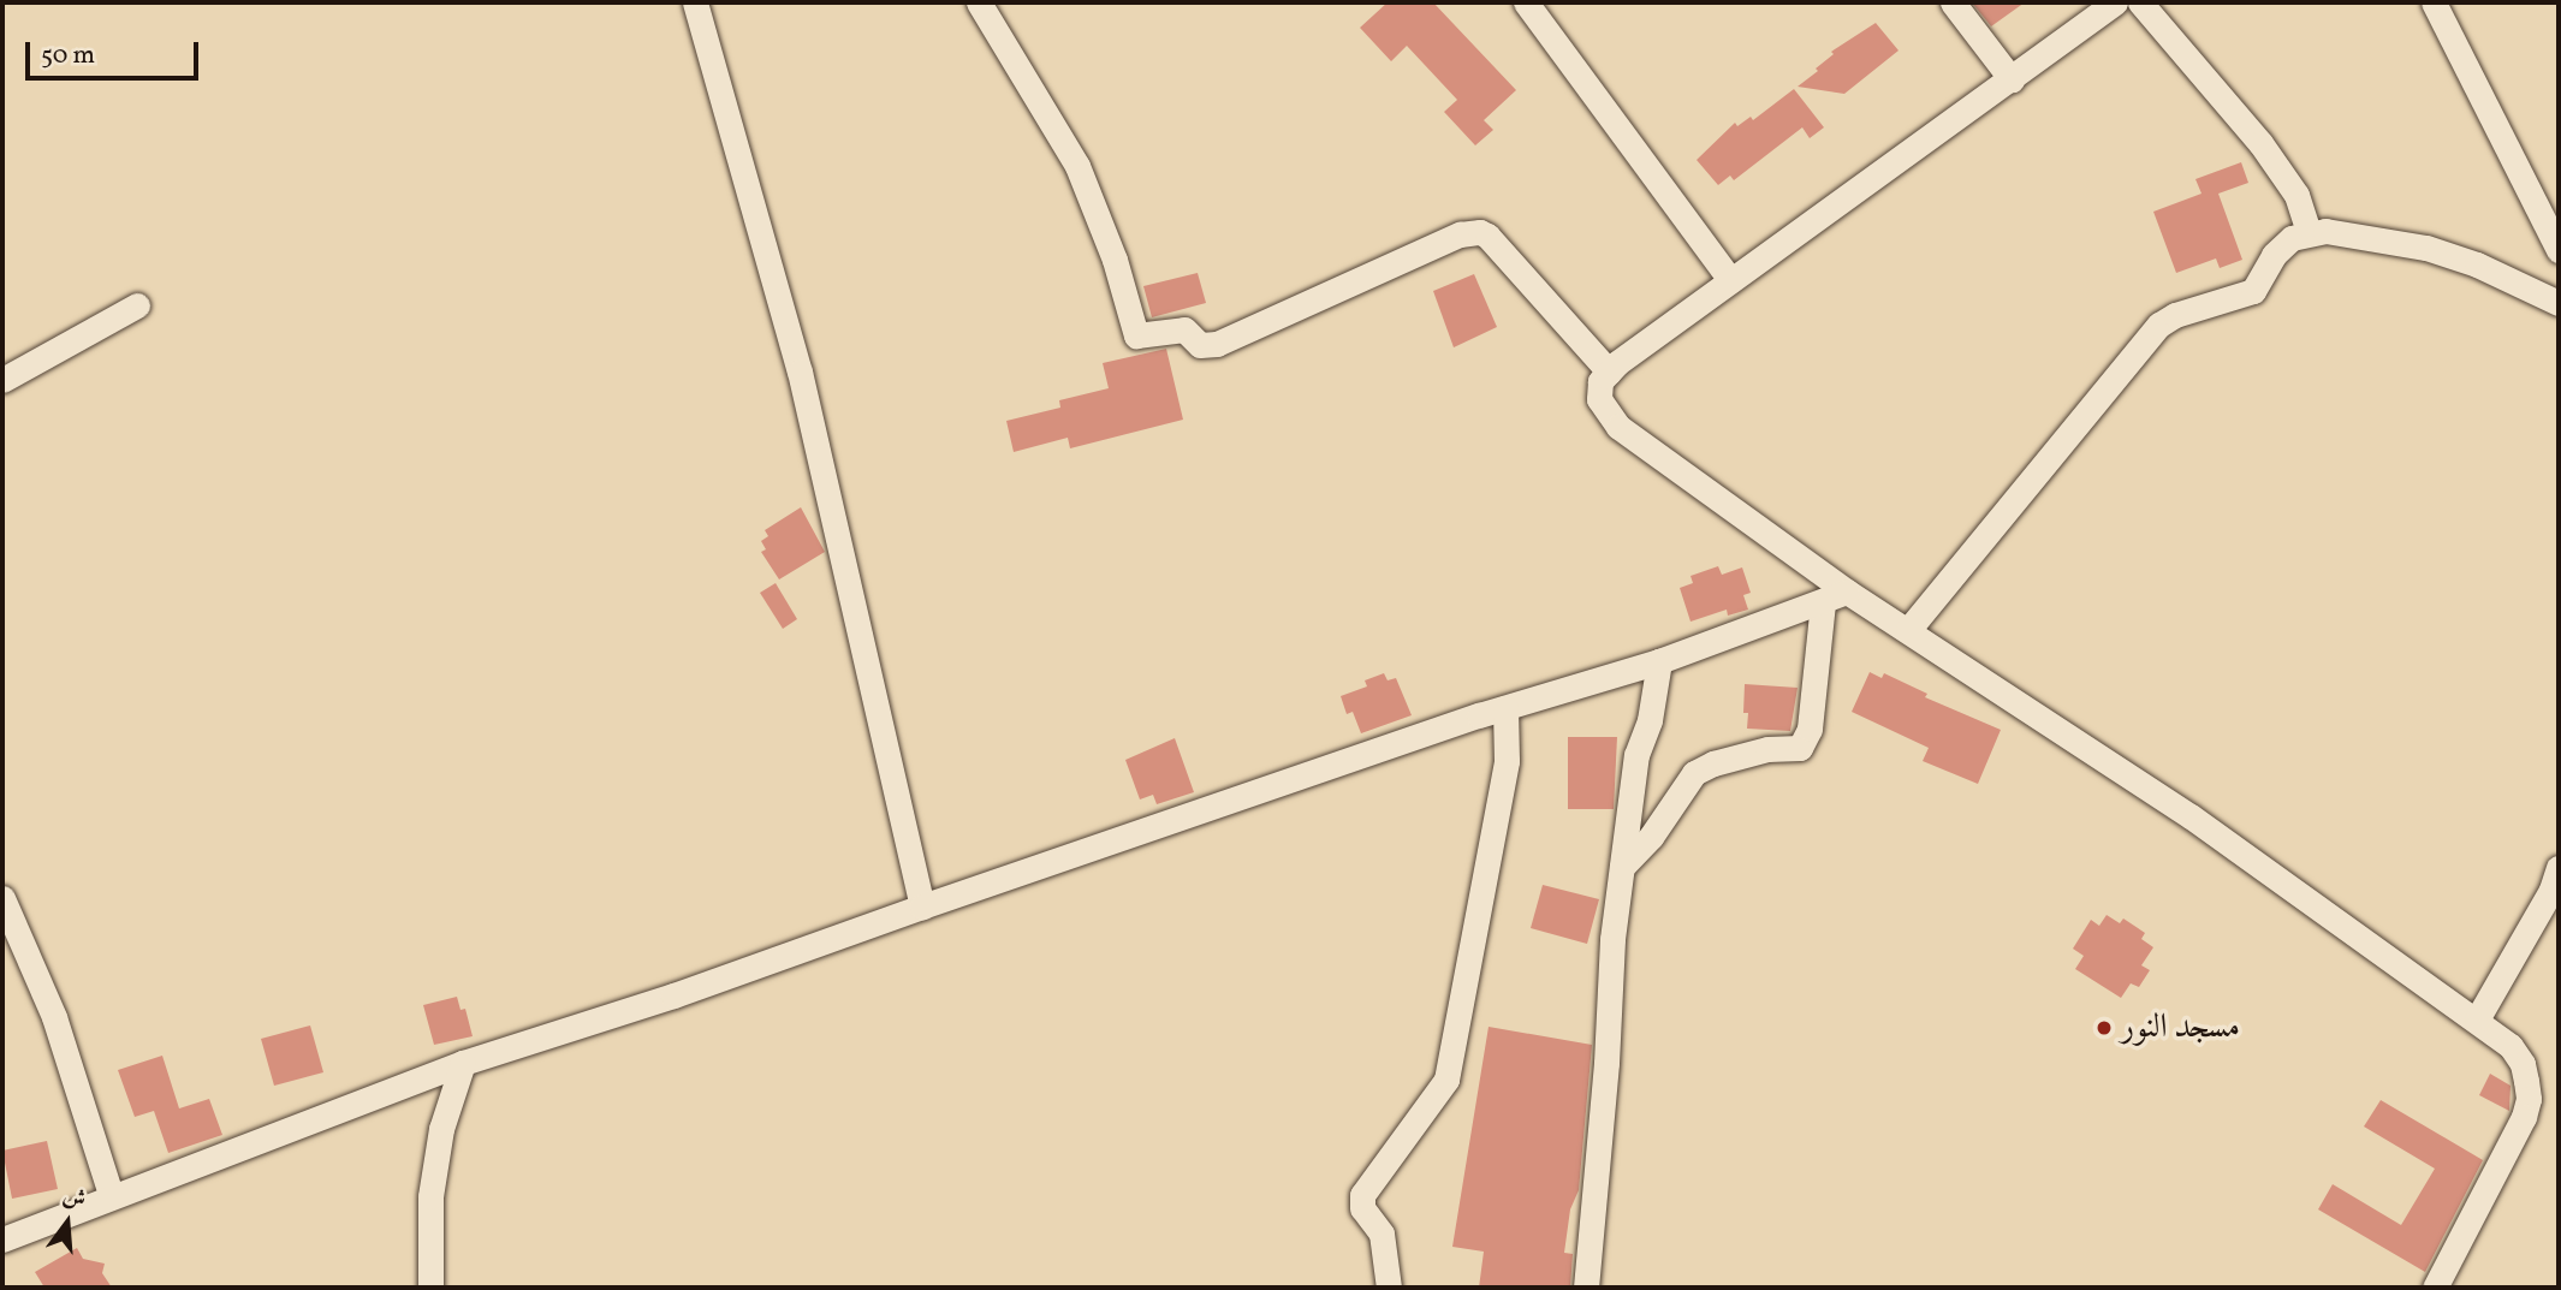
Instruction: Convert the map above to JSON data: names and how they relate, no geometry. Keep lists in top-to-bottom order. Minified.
{"places":["مسجد النور"],"scale_bar":"50 m","north":"top"}
